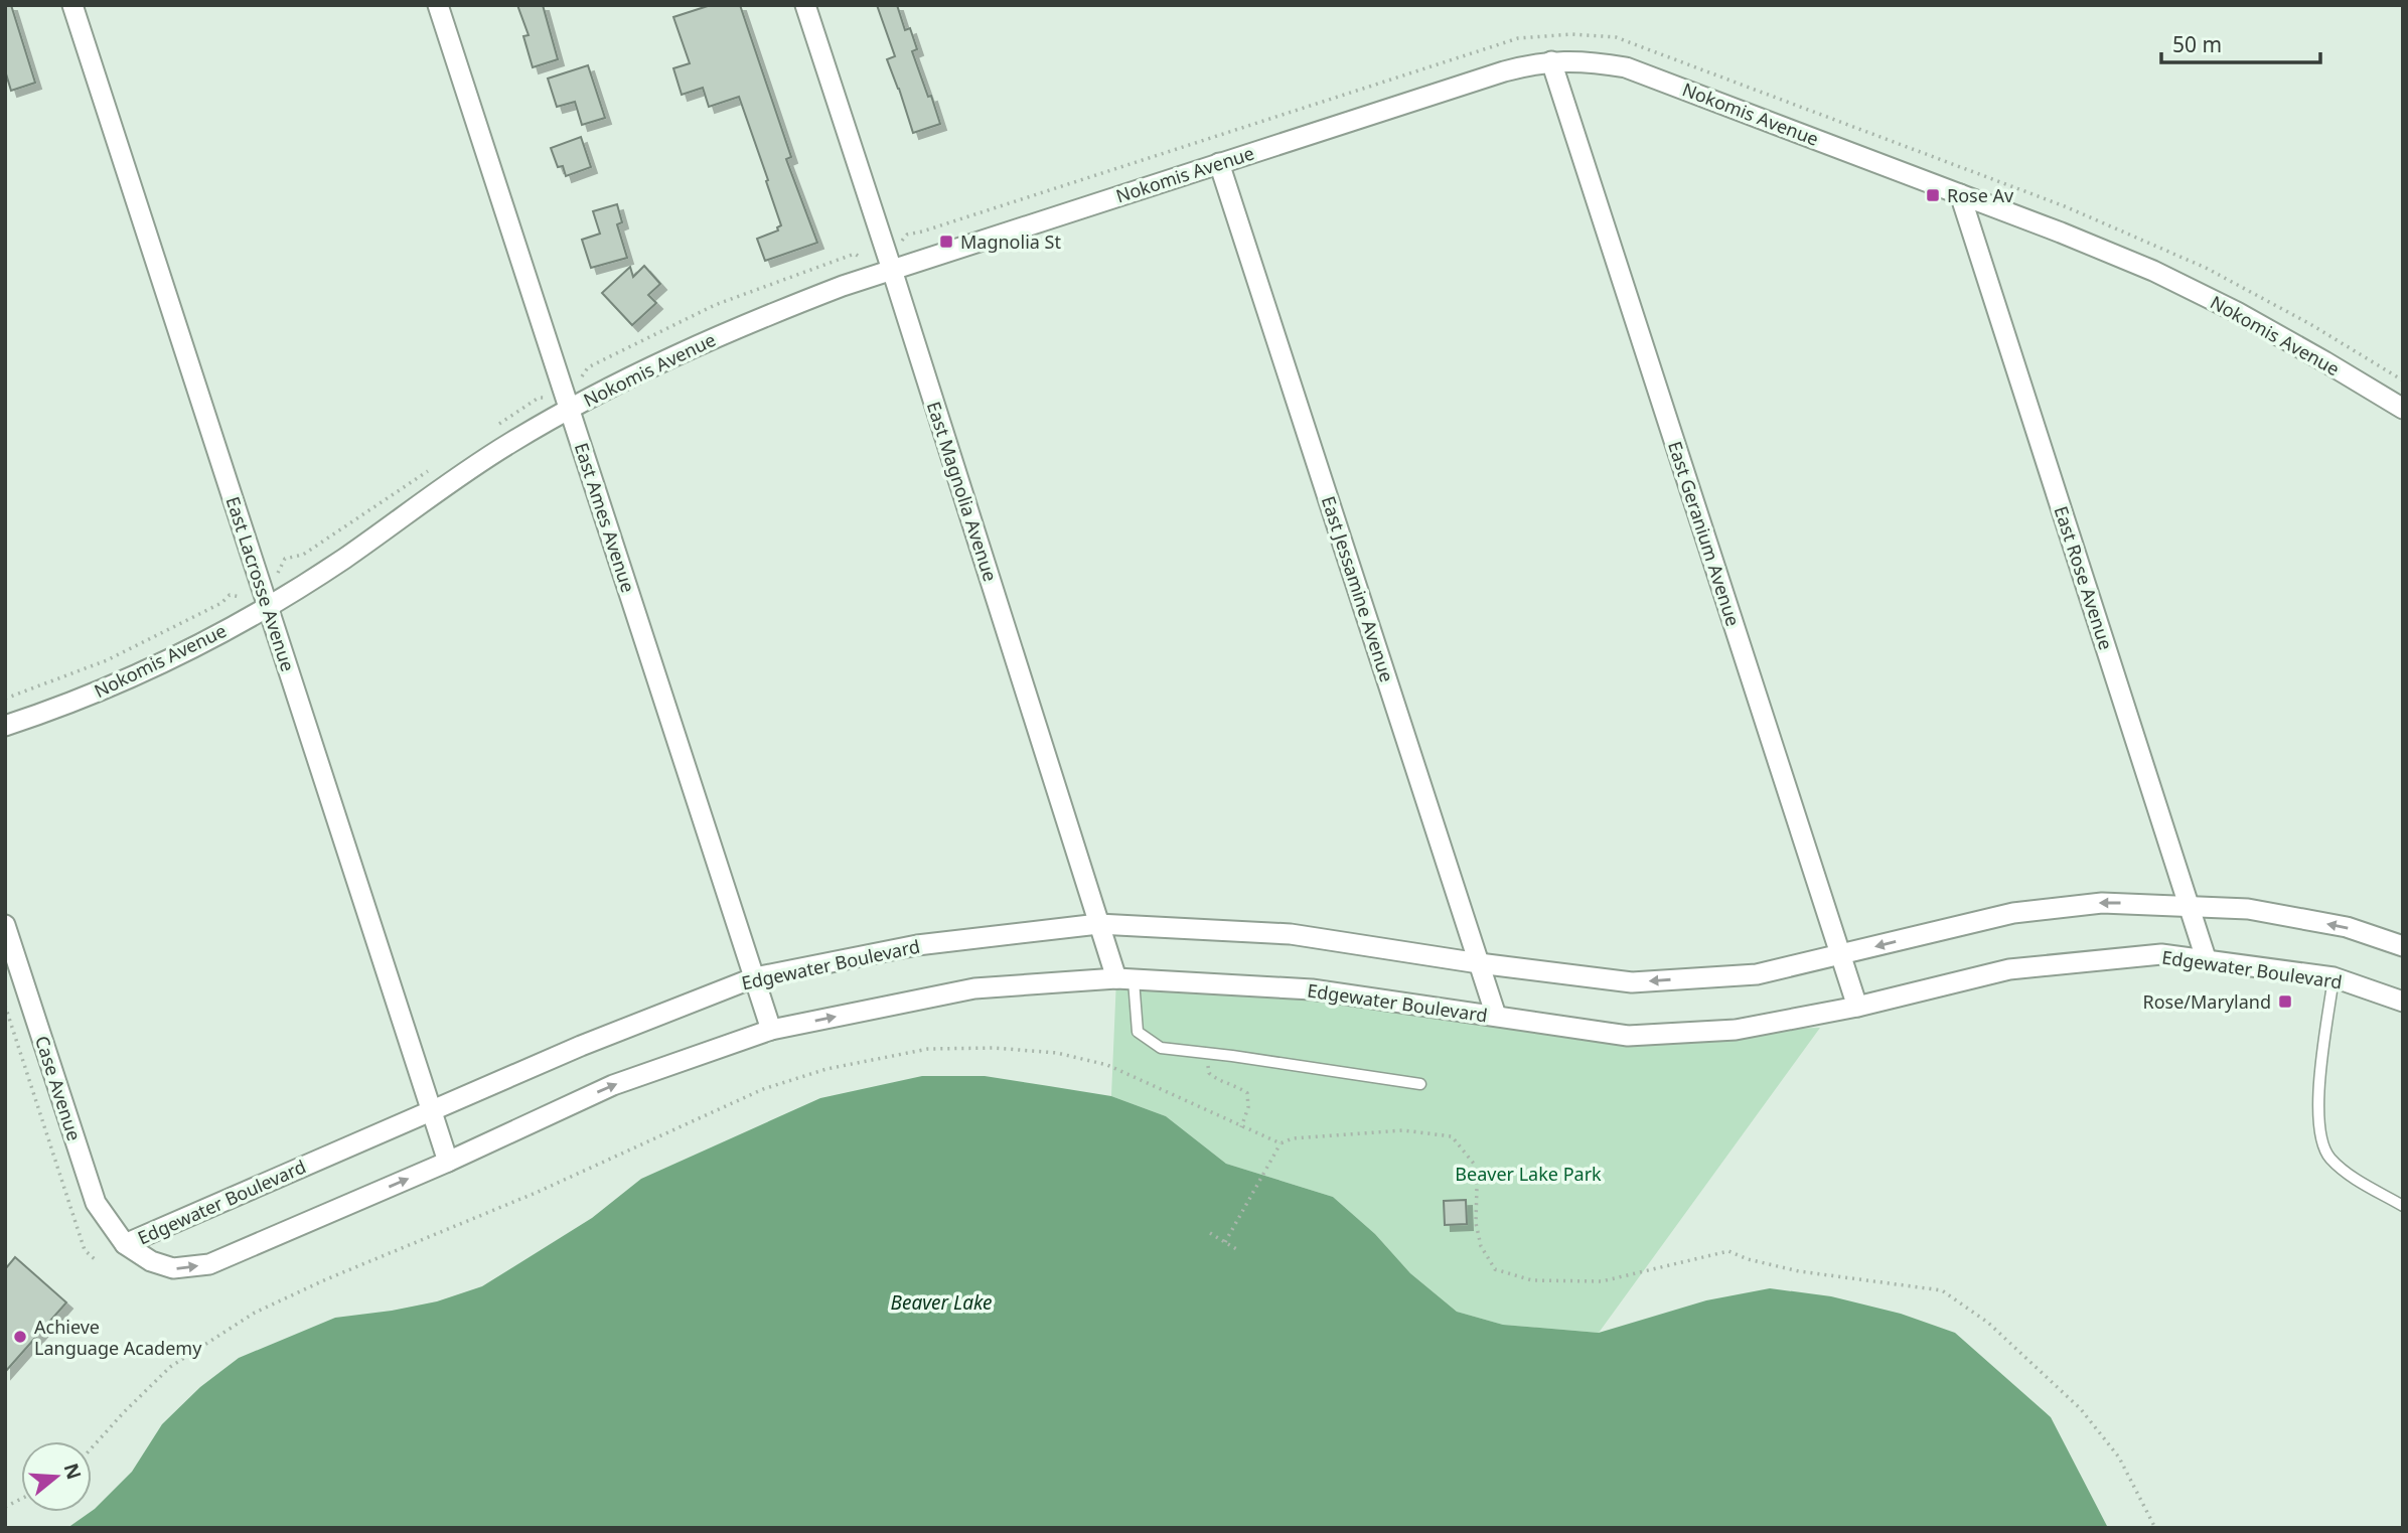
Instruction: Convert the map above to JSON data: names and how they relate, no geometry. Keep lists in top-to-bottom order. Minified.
{"streets":{"street":["Nokomis Avenue","East Magnolia Avenue","East Ames Avenue","East Geranium Avenue","East Rose Avenue","East Lacrosse Avenue","East Jessamine Avenue","Edgewater Boulevard","Case Avenue"]},"crossings":[["Nokomis Avenue","East Magnolia Avenue"],["Nokomis Avenue","East Ames Avenue"],["Nokomis Avenue","East Geranium Avenue"],["Nokomis Avenue","East Rose Avenue"],["Nokomis Avenue","East Lacrosse Avenue"],["Nokomis Avenue","East Jessamine Avenue"],["East Magnolia Avenue","Edgewater Boulevard"],["East Ames Avenue","Edgewater Boulevard"],["East Geranium Avenue","Edgewater Boulevard"],["East Rose Avenue","Edgewater Boulevard"],["East Lacrosse Avenue","Edgewater Boulevard"],["East Jessamine Avenue","Edgewater Boulevard"],["Edgewater Boulevard","Case Avenue"]],"water":["Beaver Lake"],"parks":["Beaver Lake Park"],"places":{"transit":["Rose Av","Magnolia St","Rose/Maryland"],"other":["Achieve Language Academy"]},"scale_bar":"50 m","north":"right"}
